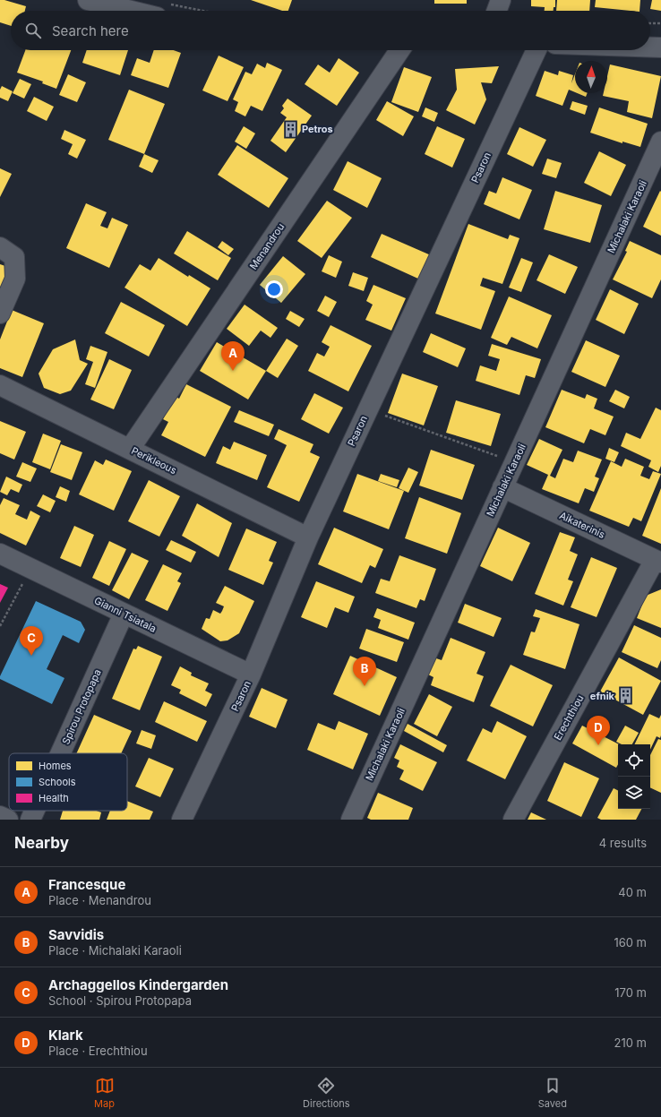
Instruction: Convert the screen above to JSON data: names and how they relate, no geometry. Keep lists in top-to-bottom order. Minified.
{"streets":{"street":["Psaron","Michalaki Karaoli","Menandrou","Perikleous","Aikaterinis","Gianni Tsiatala","Spirou Protopapa","Erechthiou"]},"crossings":[["Psaron","Perikleous"],["Psaron","Gianni Tsiatala"],["Michalaki Karaoli","Aikaterinis"],["Menandrou","Perikleous"],["Aikaterinis","Erechthiou"],["Gianni Tsiatala","Spirou Protopapa"]],"places":{"building":["Petros","efnik"]},"legend":["Homes","Schools","Health"],"north":"top","page":{"search":"Search here","pins":["A","C","B","D"],"heading":["Nearby","4 results"],"list":[{"mark":"A","name":"Francesque","note":"Place · Menandrou","value":"40 m"},{"mark":"B","name":"Savvidis","note":"Place · Michalaki Karaoli","value":"160 m"},{"mark":"C","name":"Archaggellos Kindergarden","note":"School · Spirou Protopapa","value":"170 m"},{"mark":"D","name":"Klark","note":"Place · Erechthiou","value":"210 m"}],"nav":["Map","Directions","Saved"]}}
